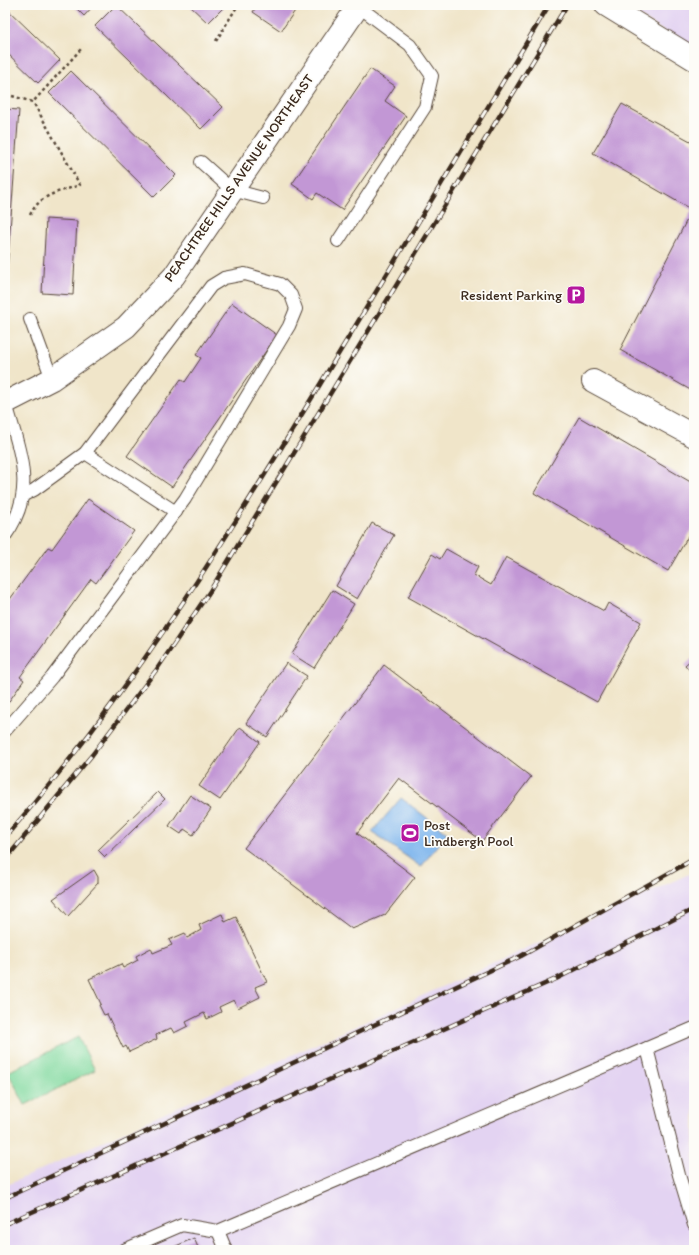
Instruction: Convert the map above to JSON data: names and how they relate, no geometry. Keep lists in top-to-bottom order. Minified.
{"streets":{"street":["PEACHTREE HILLS AVENUE NORTHEAST"]},"places":{"parking":["Resident Parking"],"sports":["Post Lindbergh Pool"]}}
